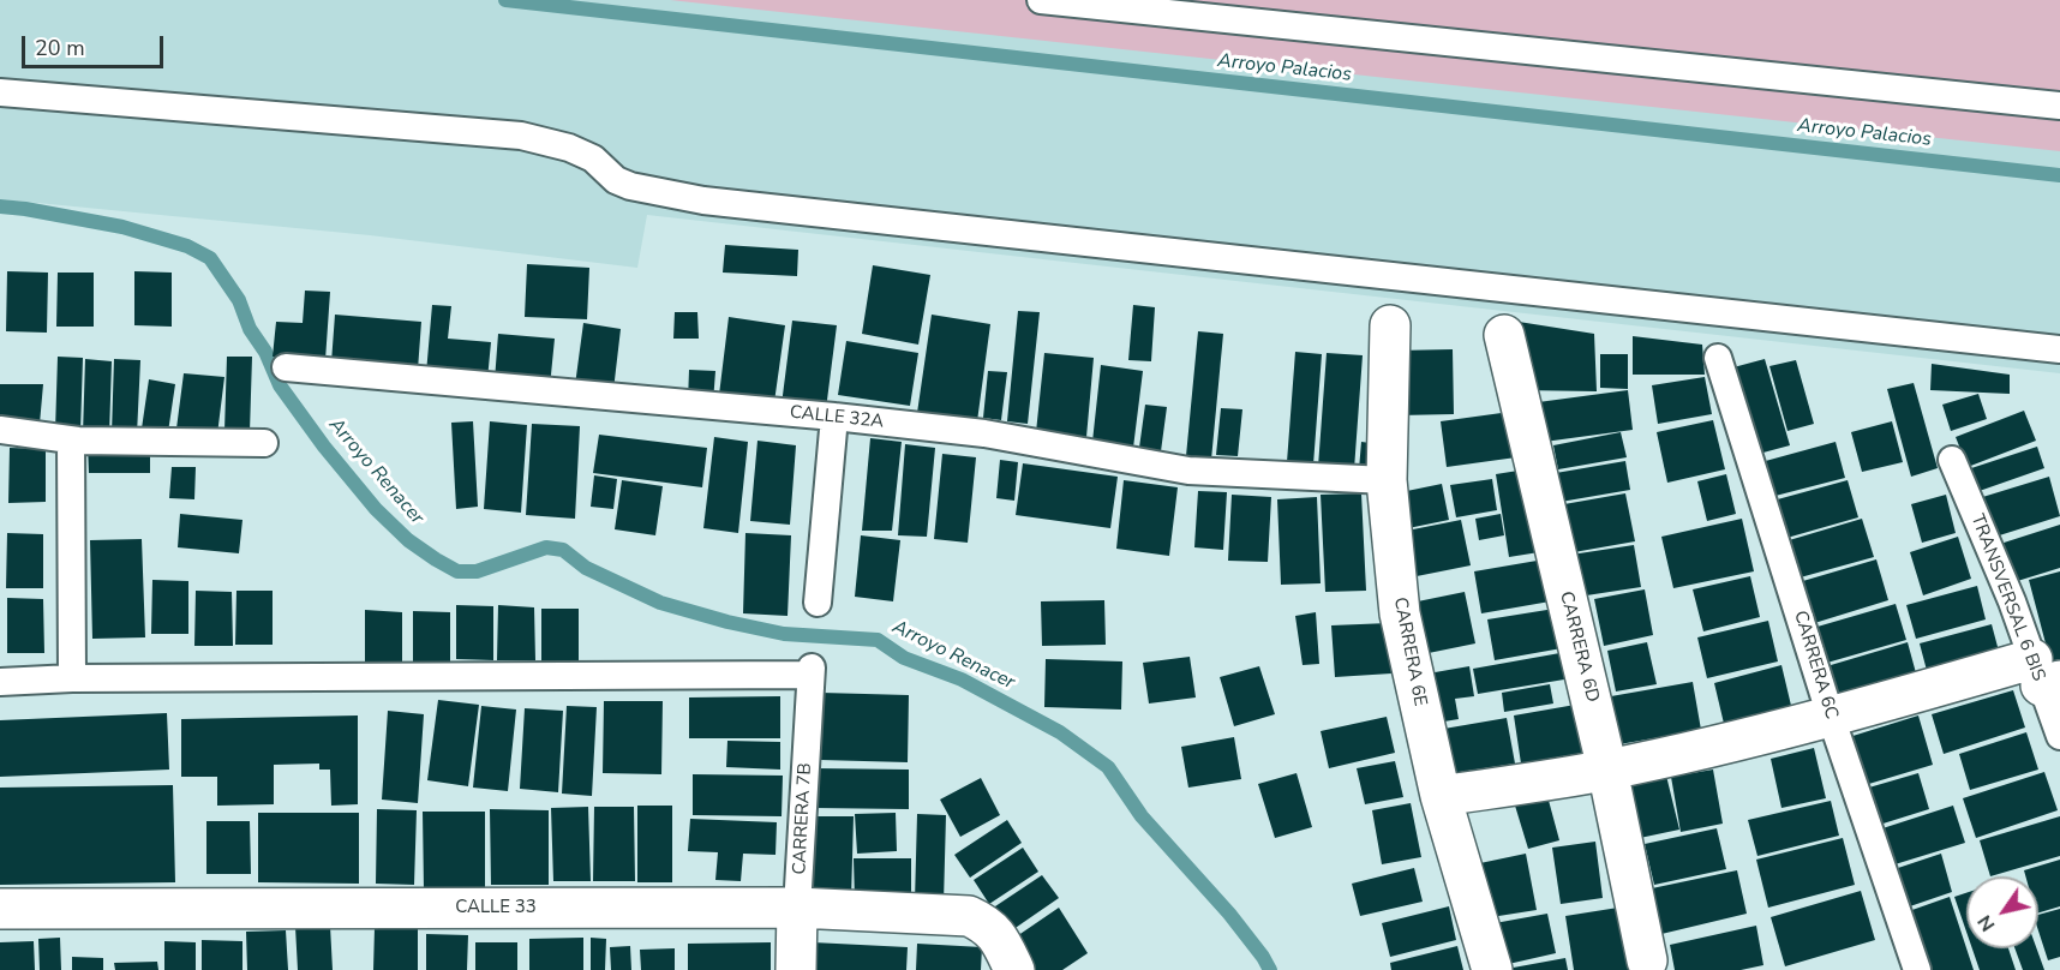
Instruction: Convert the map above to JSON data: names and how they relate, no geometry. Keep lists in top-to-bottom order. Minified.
{"streets":{"street":["CARRERA 6D","CARRERA 6E","CARRERA 7B","CALLE 33"],"lane":["CALLE 32A","TRANSVERSAL 6 BIS","CARRERA 6C"]},"crossings":[["CALLE 32A","CARRERA 6E"],["CARRERA 7B","CALLE 33"]],"water":["Arroyo Palacios","Arroyo Renacer"],"scale_bar":"20 m","north":"bottom left"}
